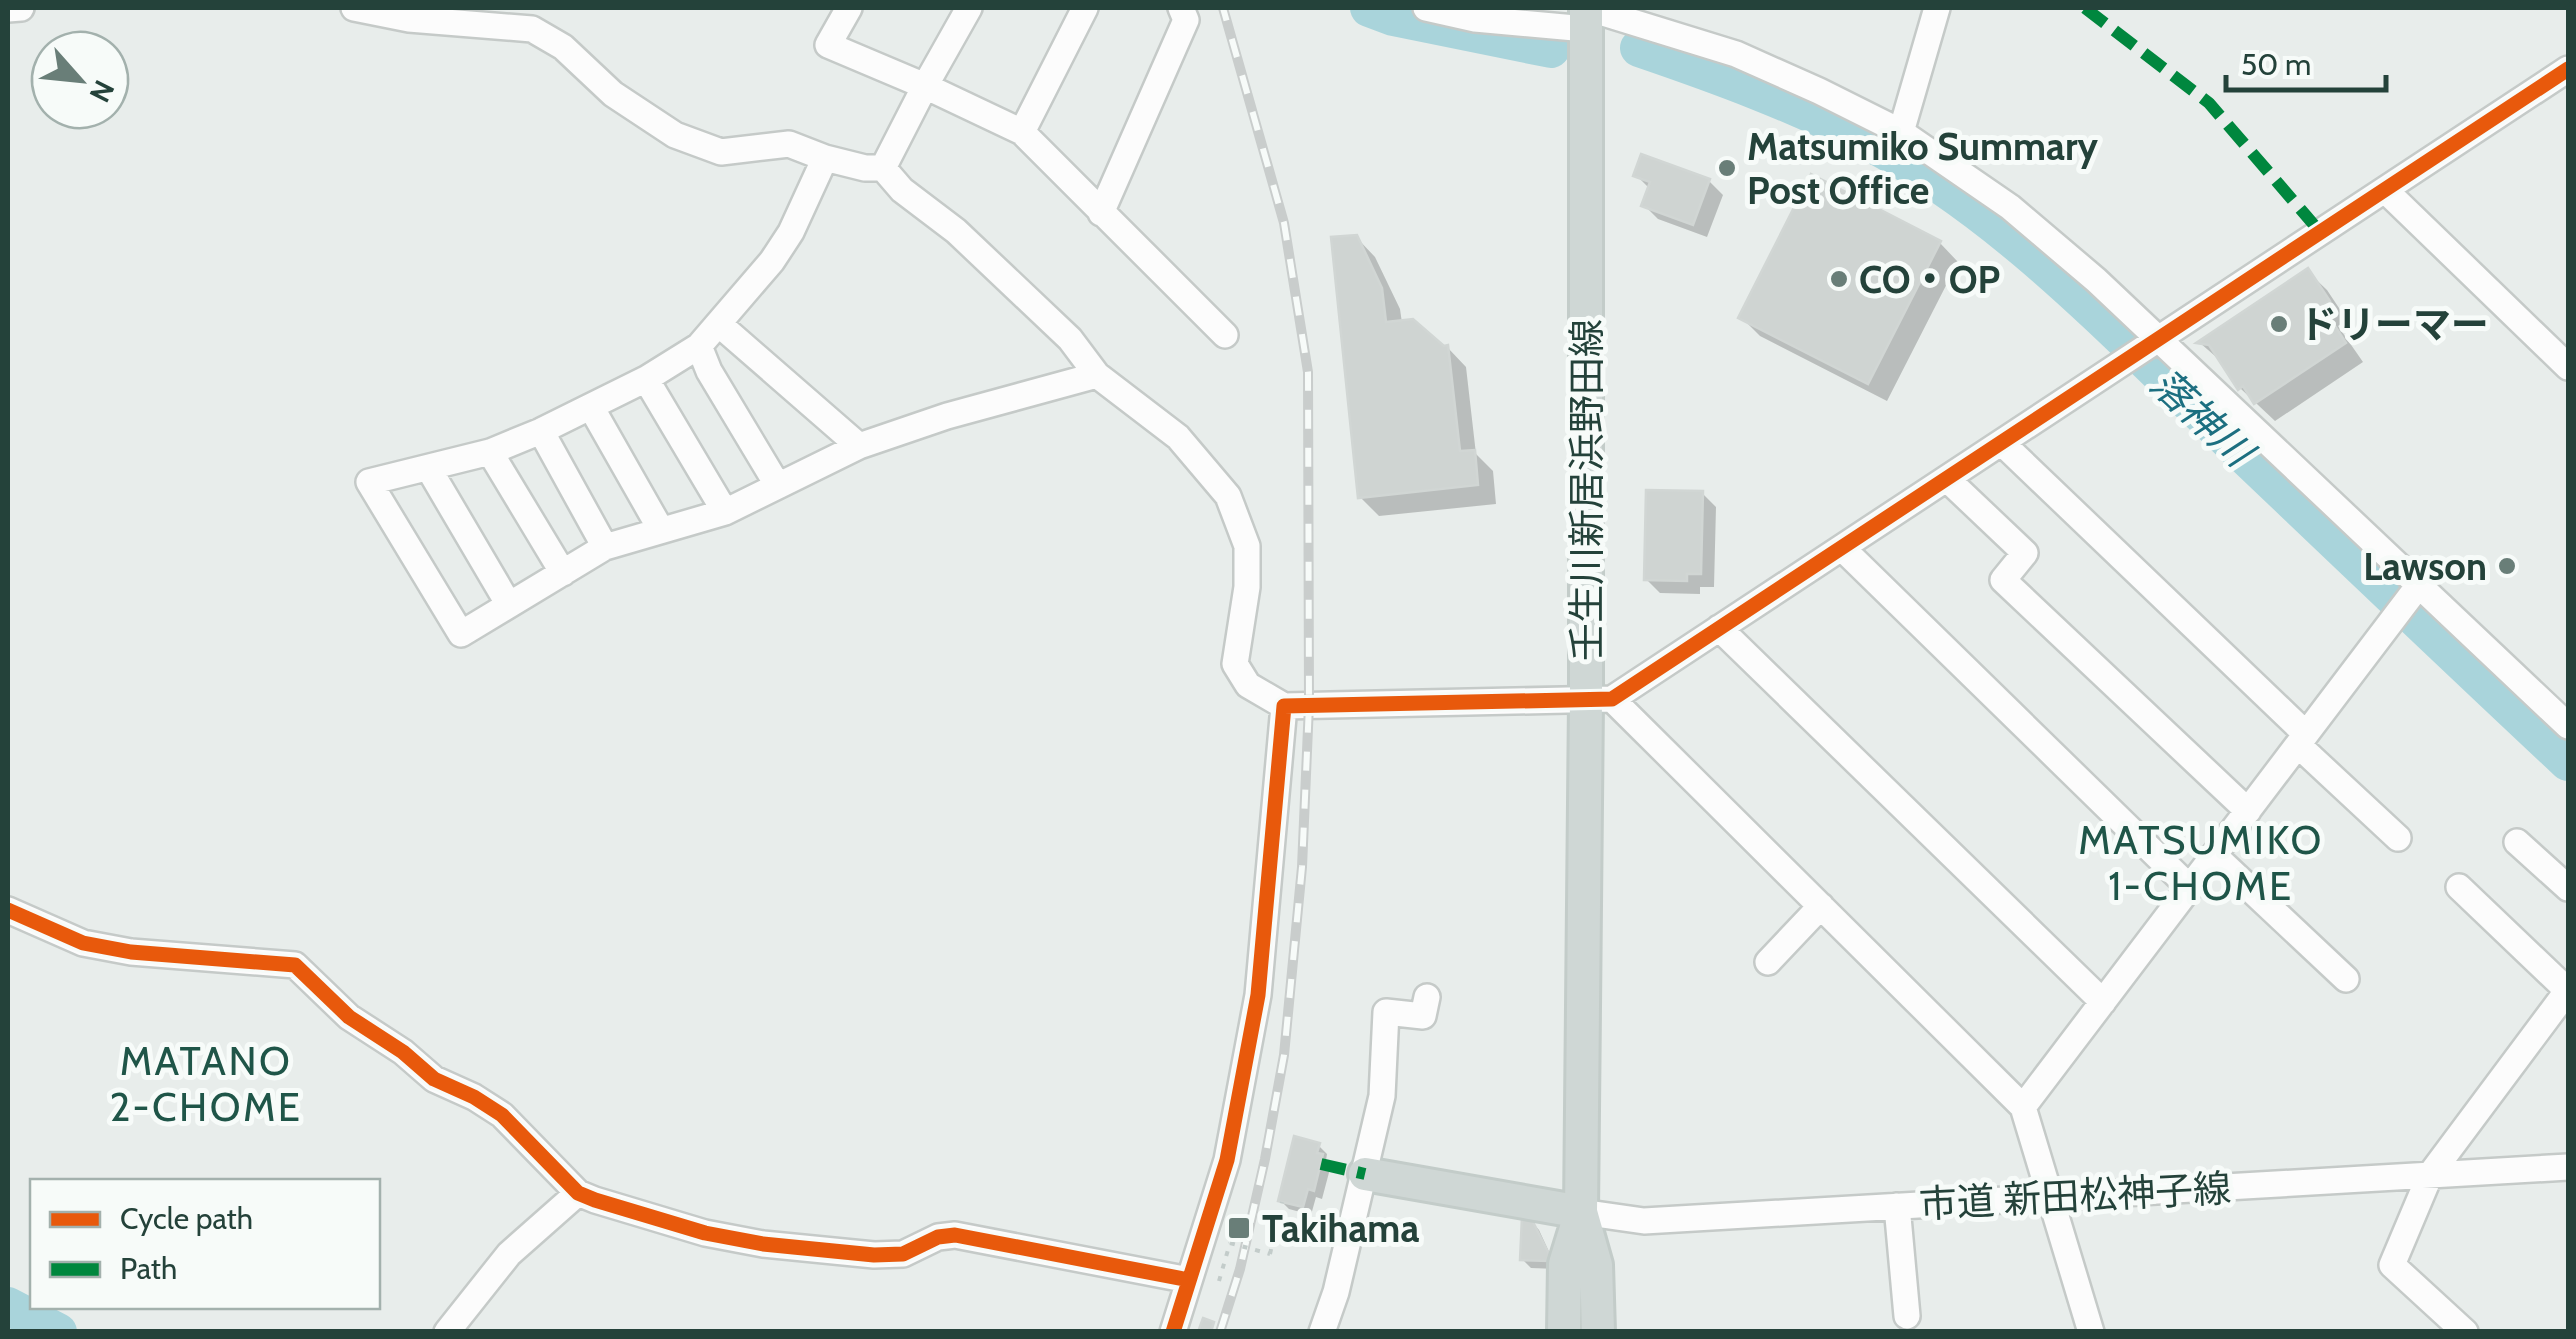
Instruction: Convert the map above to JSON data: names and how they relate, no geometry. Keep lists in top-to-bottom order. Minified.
{"streets":{"main road":["壬生川新居浜野田線"],"street":["市道 新田松神子線"]},"crossings":[["壬生川新居浜野田線","市道 新田松神子線"]],"districts":["MATSUMIKO 1-CHOME","MATANO 2-CHOME"],"water":["落神川"],"places":{"other":["Matsumiko Summary Post Office","CO・OP","ドリーマー","Lawson"],"transit":["Takihama"]},"legend":["Cycle path","Path"],"scale_bar":"50 m","north":"bottom right"}
